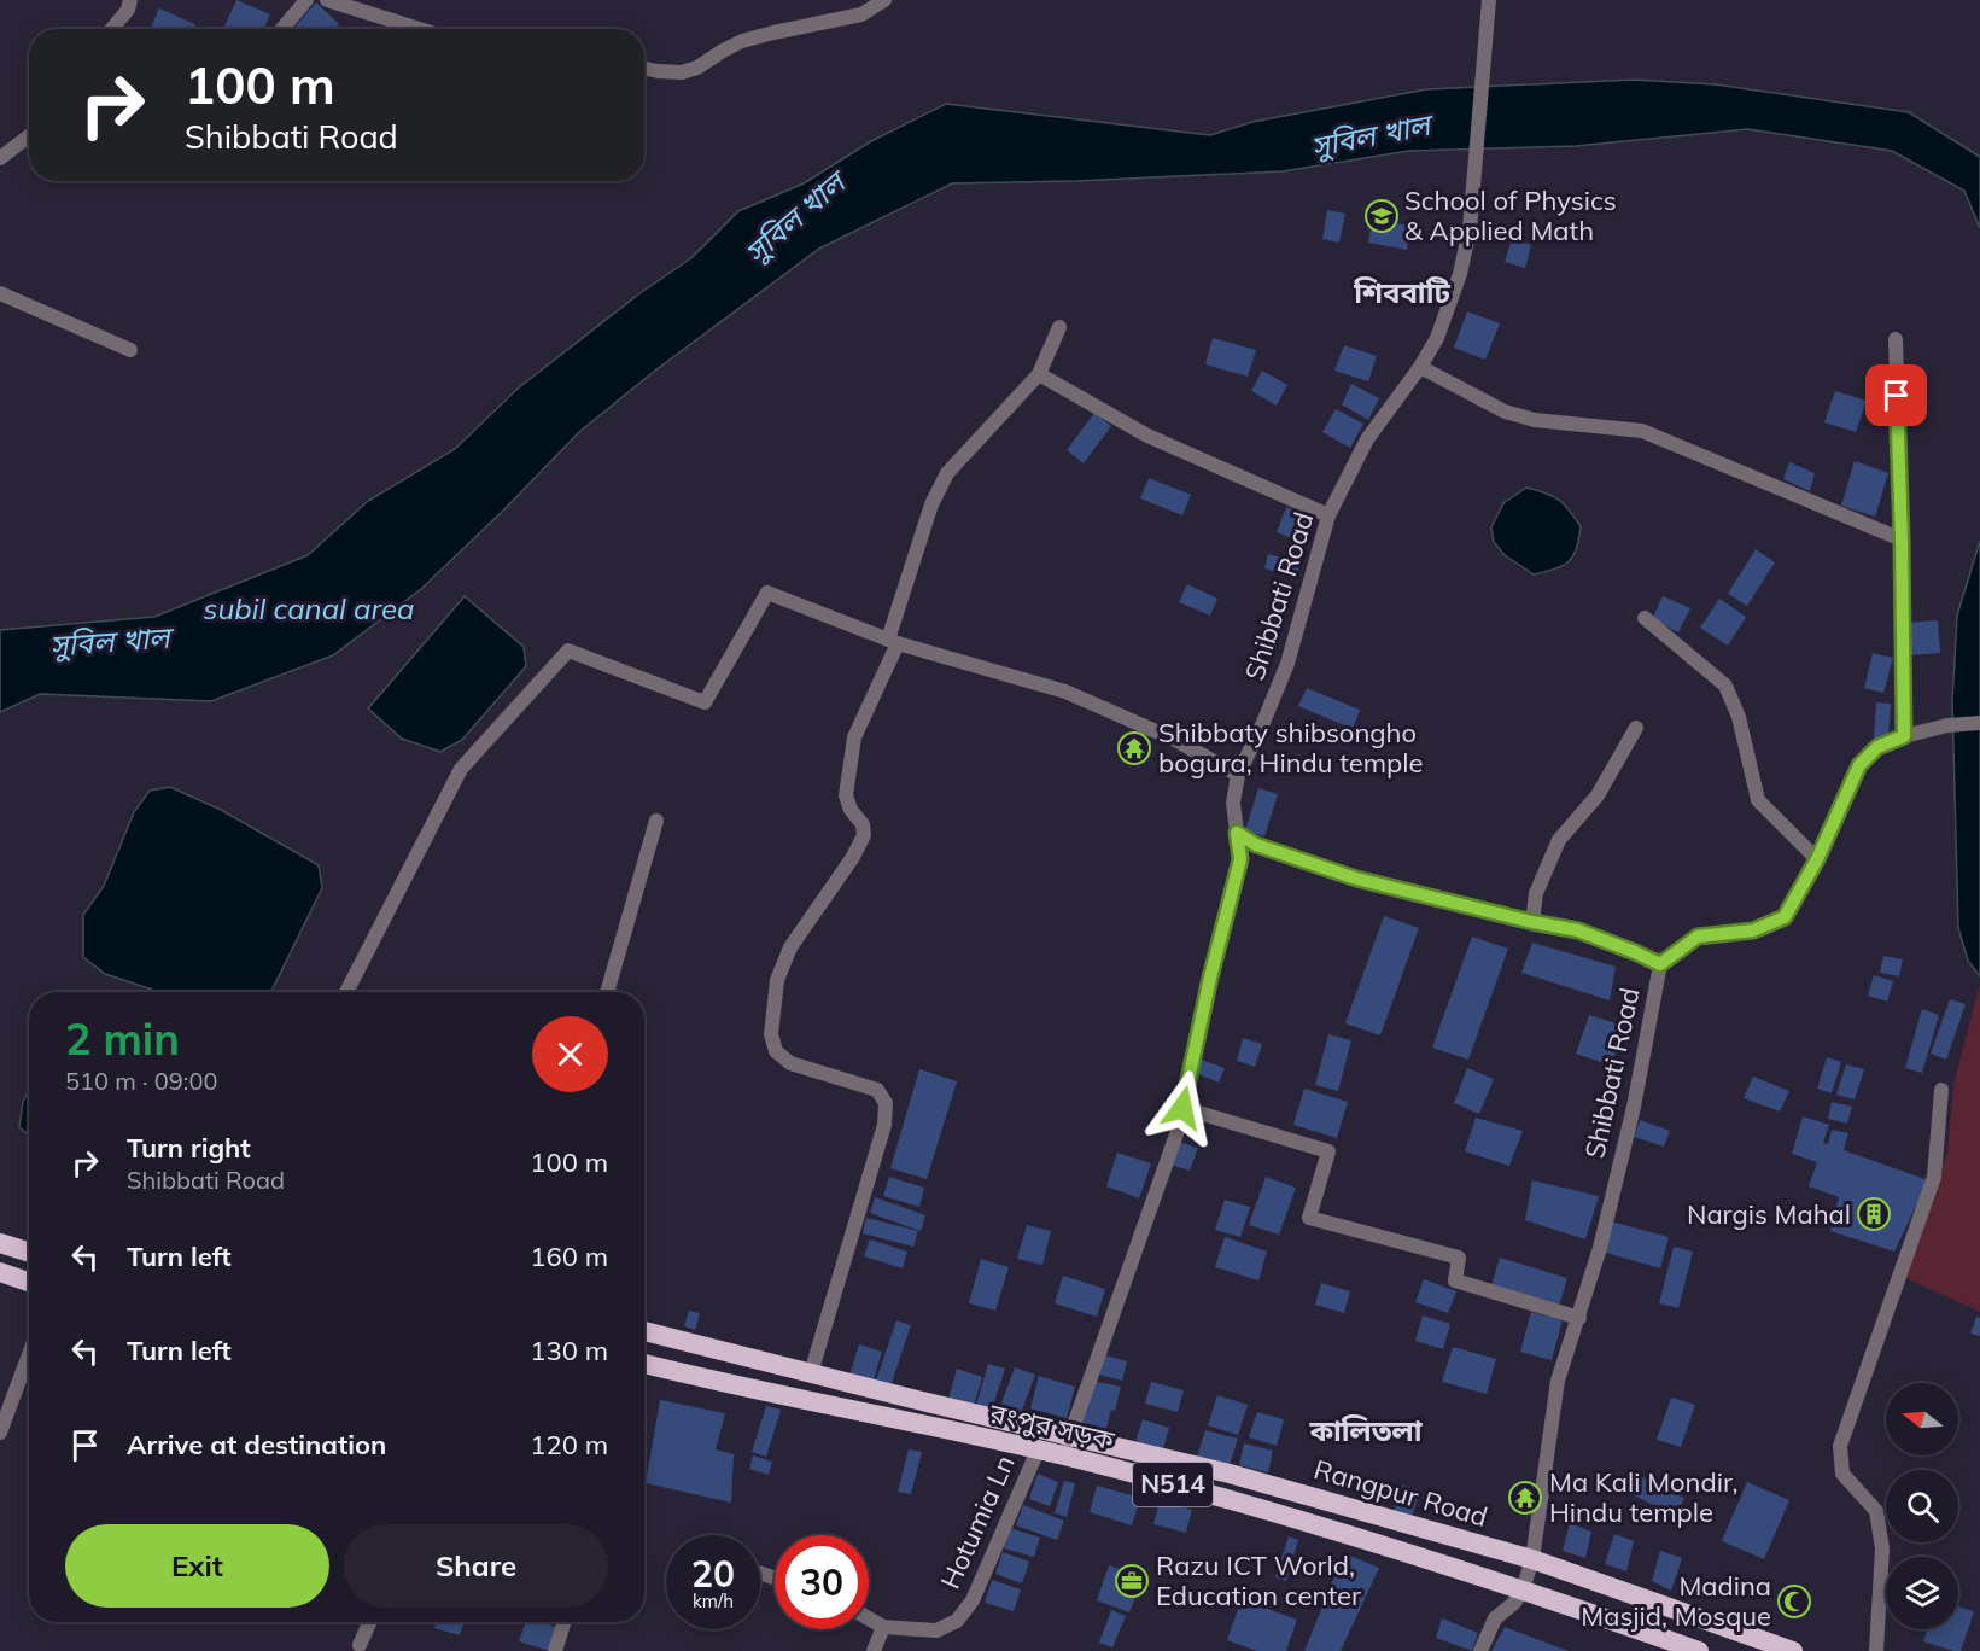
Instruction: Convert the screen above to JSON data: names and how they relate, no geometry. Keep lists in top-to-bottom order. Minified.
{"streets":{"highway":["রংপুর সড়ক","N514","Rangpur Road"],"street":["Shibbati Road","Hotumia Ln"]},"crossings":[["Shibbati Road","রংপুর সড়ক"],["Shibbati Road","Rangpur Road"],["রংপুর সড়ক","Rangpur Road"],["রংপুর সড়ক","Hotumia Ln"]],"districts":["শিববাটি","কালিতলা"],"water":["সুবিল খাল","subil canal area"],"places":{"school or university":["School of Physics & Applied Math"],"temple":["Shibbaty shibsongho bogura, Hindu temple","Ma Kali Mondir, Hindu temple"],"building":["Nargis Mahal"],"office":["Razu ICT World, Education center"],"mosque":["Madina Masjid, Mosque"]},"north":"left","page":{"turn":["100 m","Shibbati Road"],"heading":["2 min","510 m · 09:00"],"list":[{"name":"Turn right","note":"Shibbati Road","value":"100 m"},{"name":"Turn left","value":"160 m"},{"name":"Turn left","value":"130 m"},{"name":"Arrive at destination","value":"120 m"}],"buttons":["Exit","Share"],"speed":"20 km/h","limit":"30"}}
